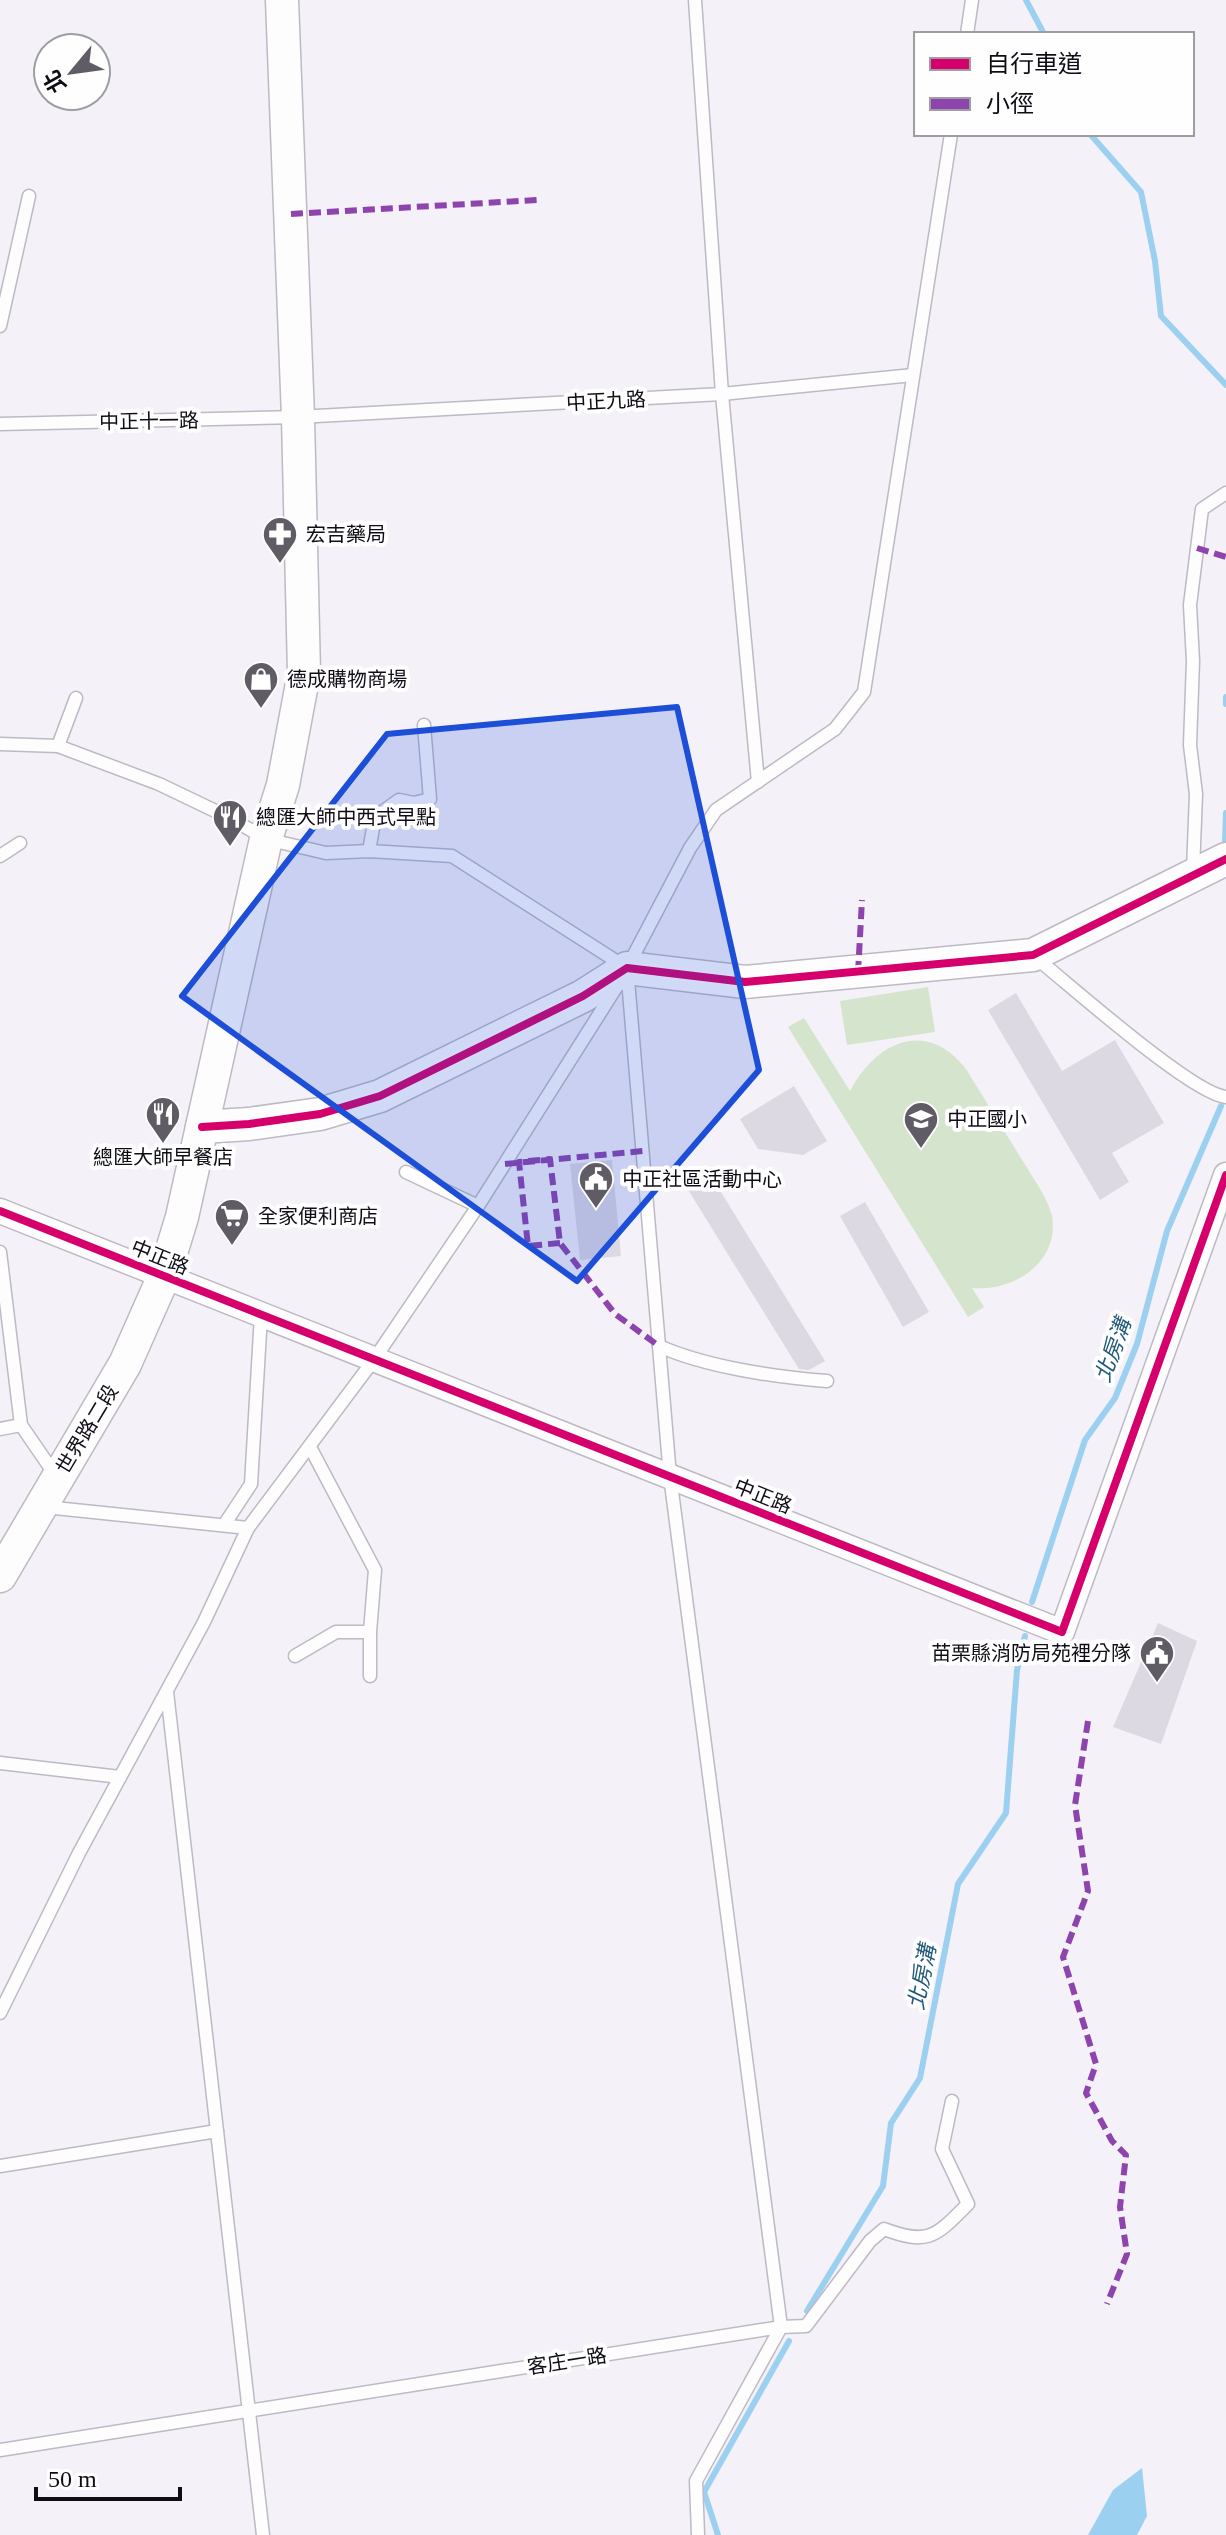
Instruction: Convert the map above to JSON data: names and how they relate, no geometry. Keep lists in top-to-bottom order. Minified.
{"streets":{"main road":["世界路二段"],"street":["中正路"],"lane":["中正九路","中正十一路","客庄一路"]},"crossings":[["中正九路","中正十一路"],["中正九路","世界路二段"],["中正十一路","世界路二段"],["中正路","世界路二段"]],"water":["北房溝"],"places":{"pharmacy":["宏吉藥局"],"shop":["德成購物商場"],"restaurant":["總匯大師中西式早點","總匯大師早餐店"],"school or university":["中正國小"],"public building":["中正社區活動中心","苗栗縣消防局苑裡分隊"],"supermarket":["全家便利商店"]},"legend":["自行車道","小徑"],"scale_bar":"50 m","north":"bottom left"}
